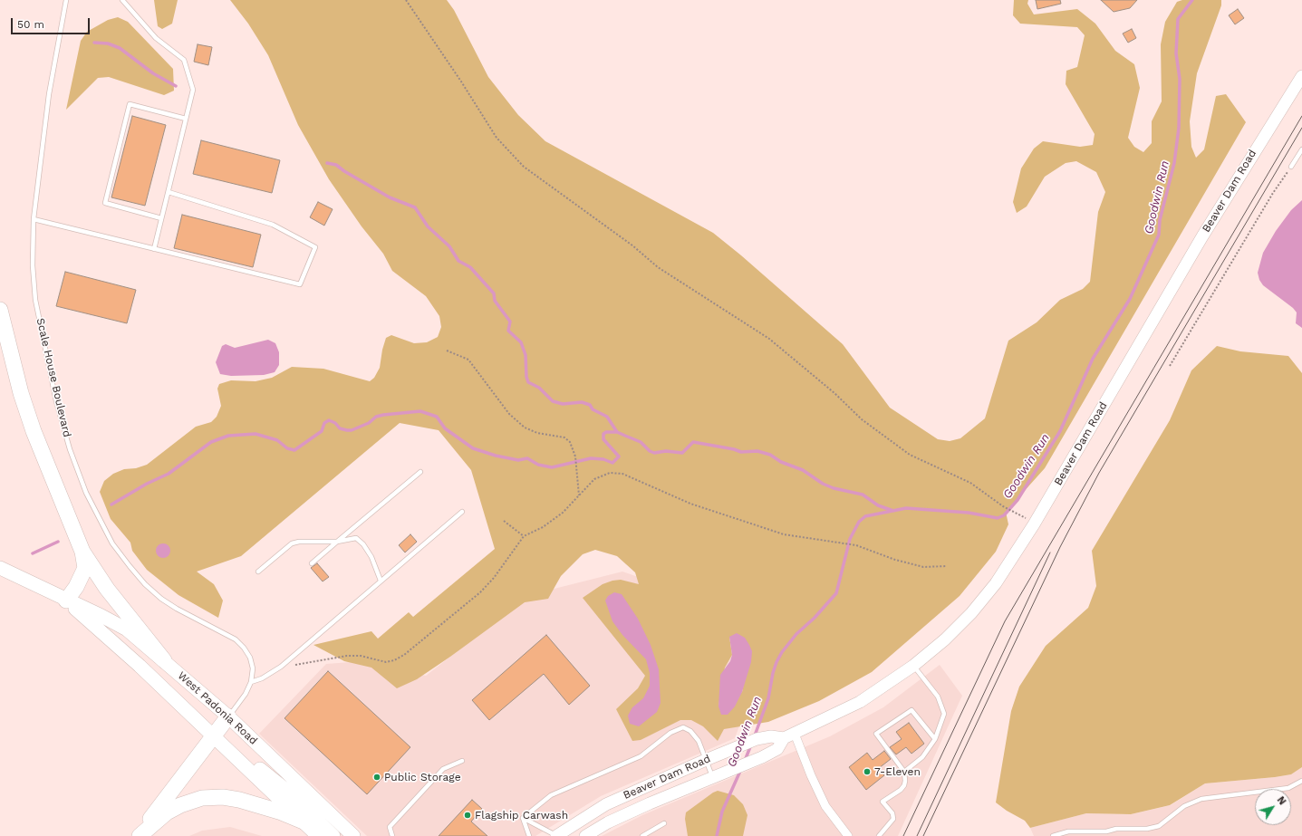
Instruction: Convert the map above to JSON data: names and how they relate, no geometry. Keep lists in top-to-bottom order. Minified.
{"streets":{"main road":["Beaver Dam Road","West Padonia Road"],"lane":["Scale House Boulevard"]},"crossings":[["Scale House Boulevard","West Padonia Road"]],"water":["Goodwin Run"],"places":["7-Eleven","Public Storage","Flagship Carwash"],"scale_bar":"50 m","north":"top right"}
